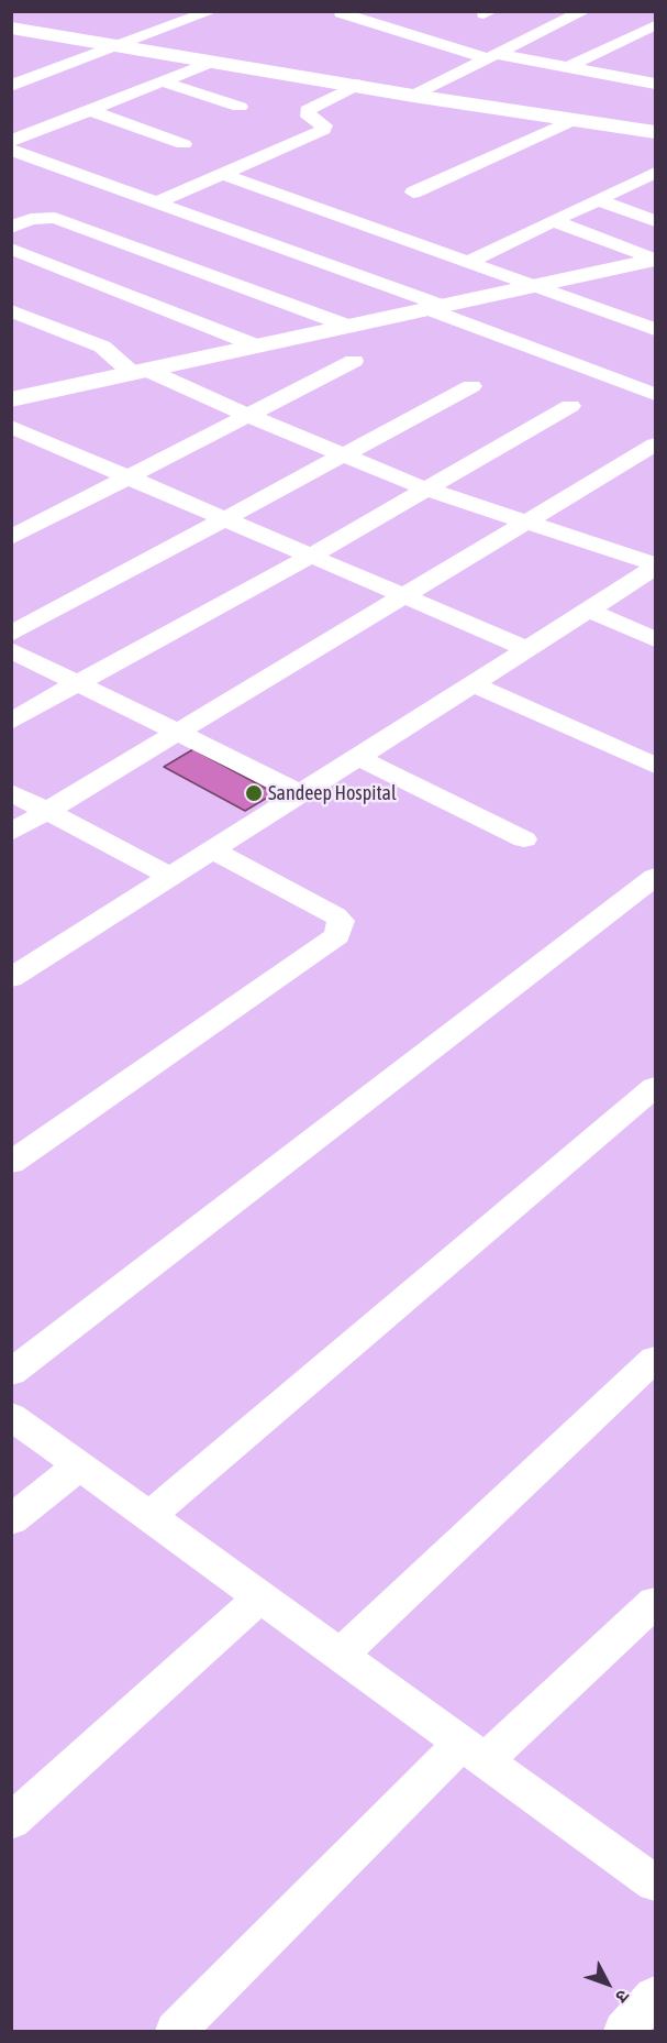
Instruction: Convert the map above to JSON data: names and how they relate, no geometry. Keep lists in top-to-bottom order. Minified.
{"places":["Sandeep Hospital"],"north":"bottom right"}
